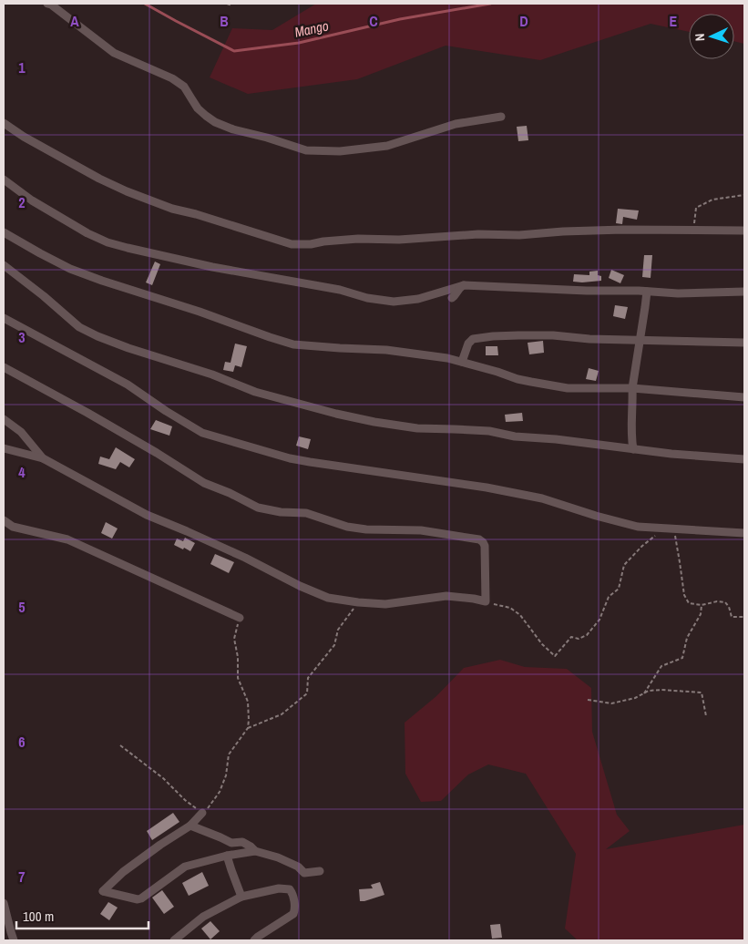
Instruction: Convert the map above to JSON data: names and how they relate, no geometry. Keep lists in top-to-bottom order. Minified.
{"water":["Mango"],"scale_bar":"100 m","north":"left","grid":{"columns":["A","B","C","D","E"],"rows":["1","2","3","4","5","6","7"]}}
